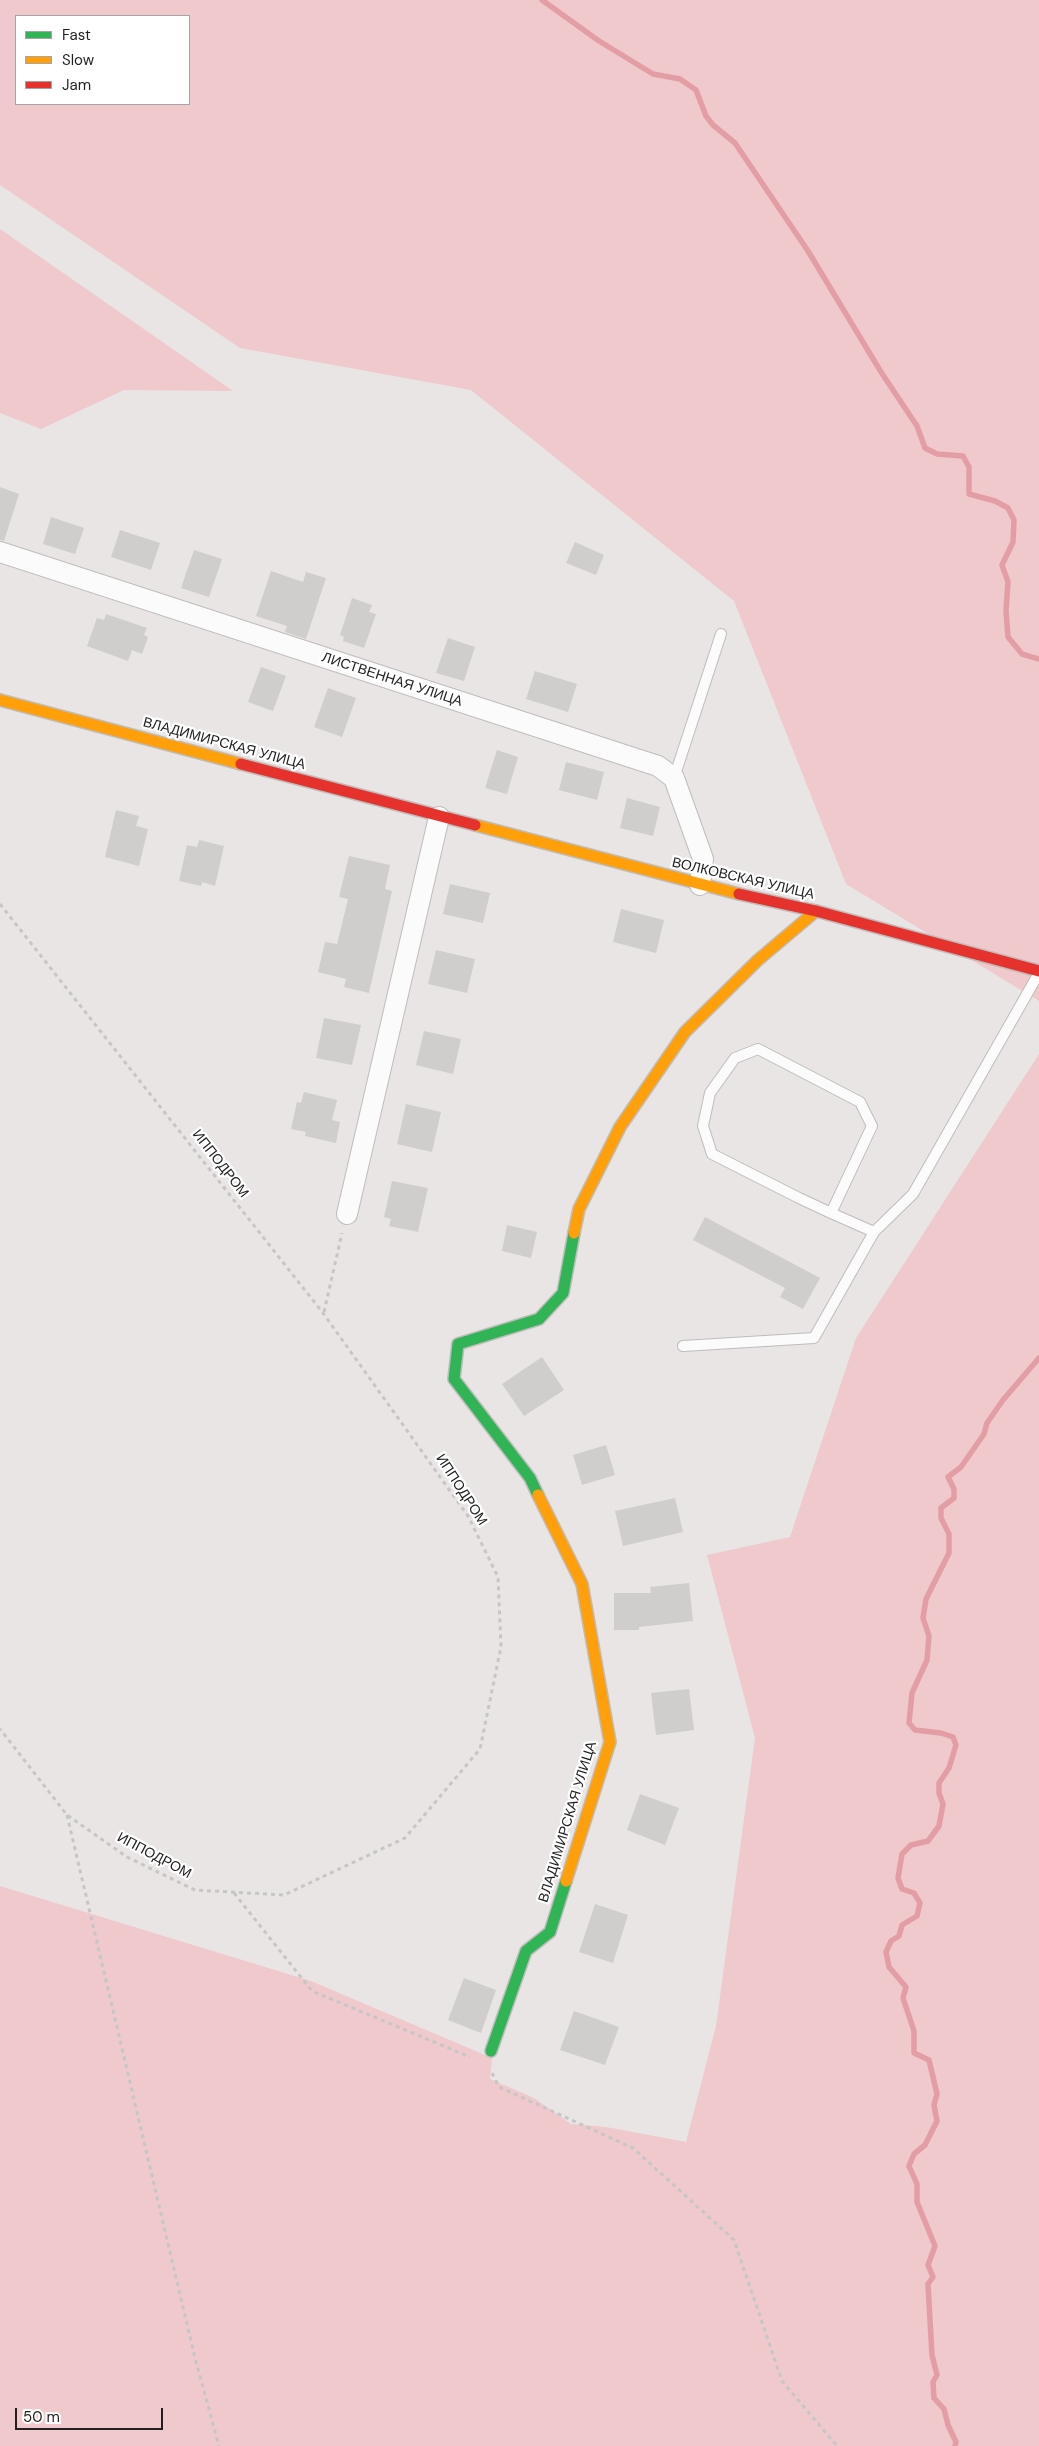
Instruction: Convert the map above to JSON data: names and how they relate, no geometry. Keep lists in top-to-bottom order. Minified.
{"streets":{"street":["ЛИСТВЕННАЯ УЛИЦА","ВЛАДИМИРСКАЯ УЛИЦА","ВОЛКОВСКАЯ УЛИЦА"],"path":["ИППОДРОМ"]},"crossings":[["ВЛАДИМИРСКАЯ УЛИЦА","ВОЛКОВСКАЯ УЛИЦА"]],"legend":["Fast","Slow","Jam"],"scale_bar":"50 m"}
